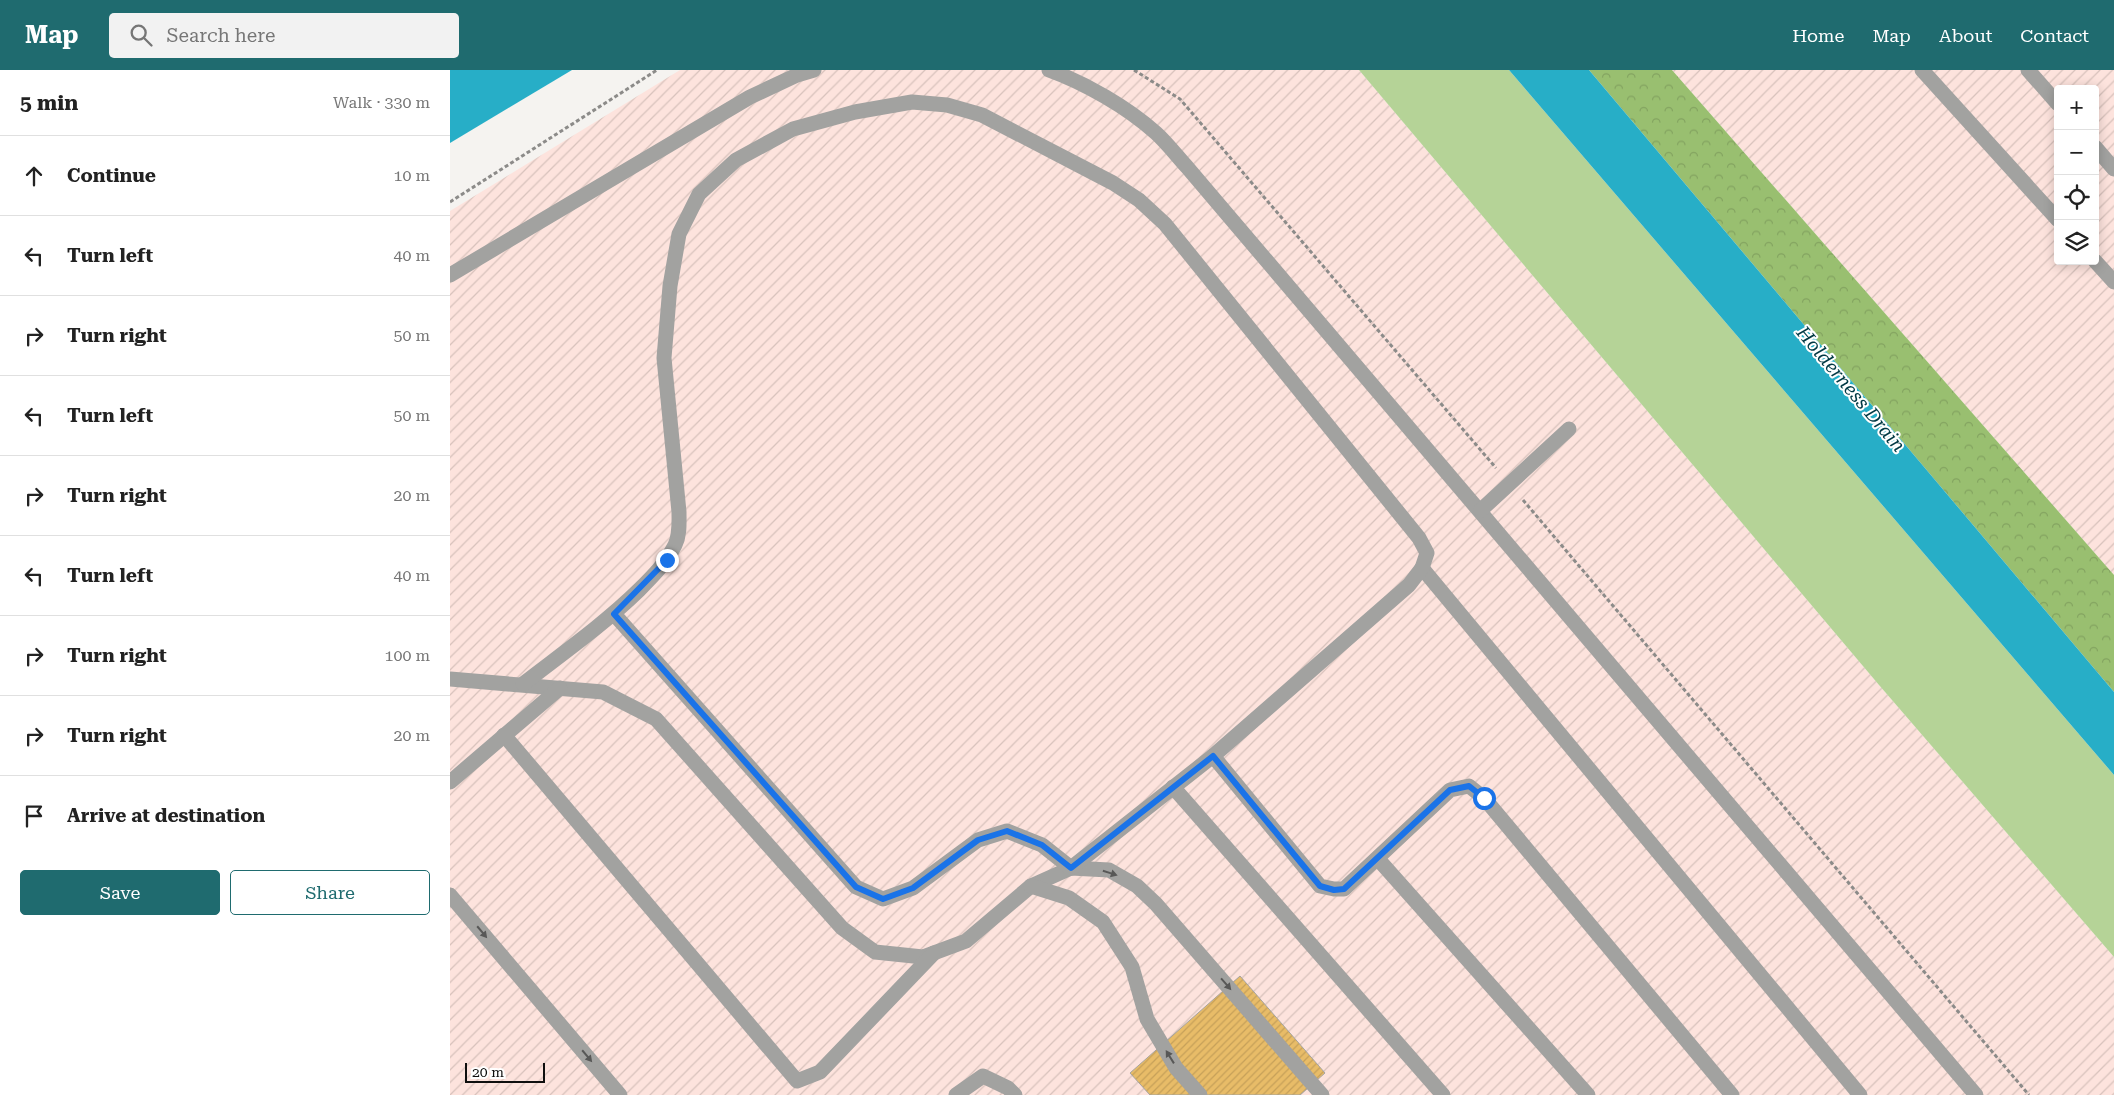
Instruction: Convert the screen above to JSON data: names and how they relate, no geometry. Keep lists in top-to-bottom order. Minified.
{"water":["Holderness Drain"],"scale_bar":"20 m","page":{"header":"Map","search":"Search here","nav":["Home","Map","About","Contact"],"heading":["5 min","Walk · 330 m"],"map_buttons":["+","−"],"list":[["Continue","10 m"],["Turn left","40 m"],["Turn right","50 m"],["Turn left","50 m"],["Turn right","20 m"],["Turn left","40 m"],["Turn right","100 m"],["Turn right","20 m"],"Arrive at destination"],"buttons":["Save","Share"],"scale":"20 m"}}
